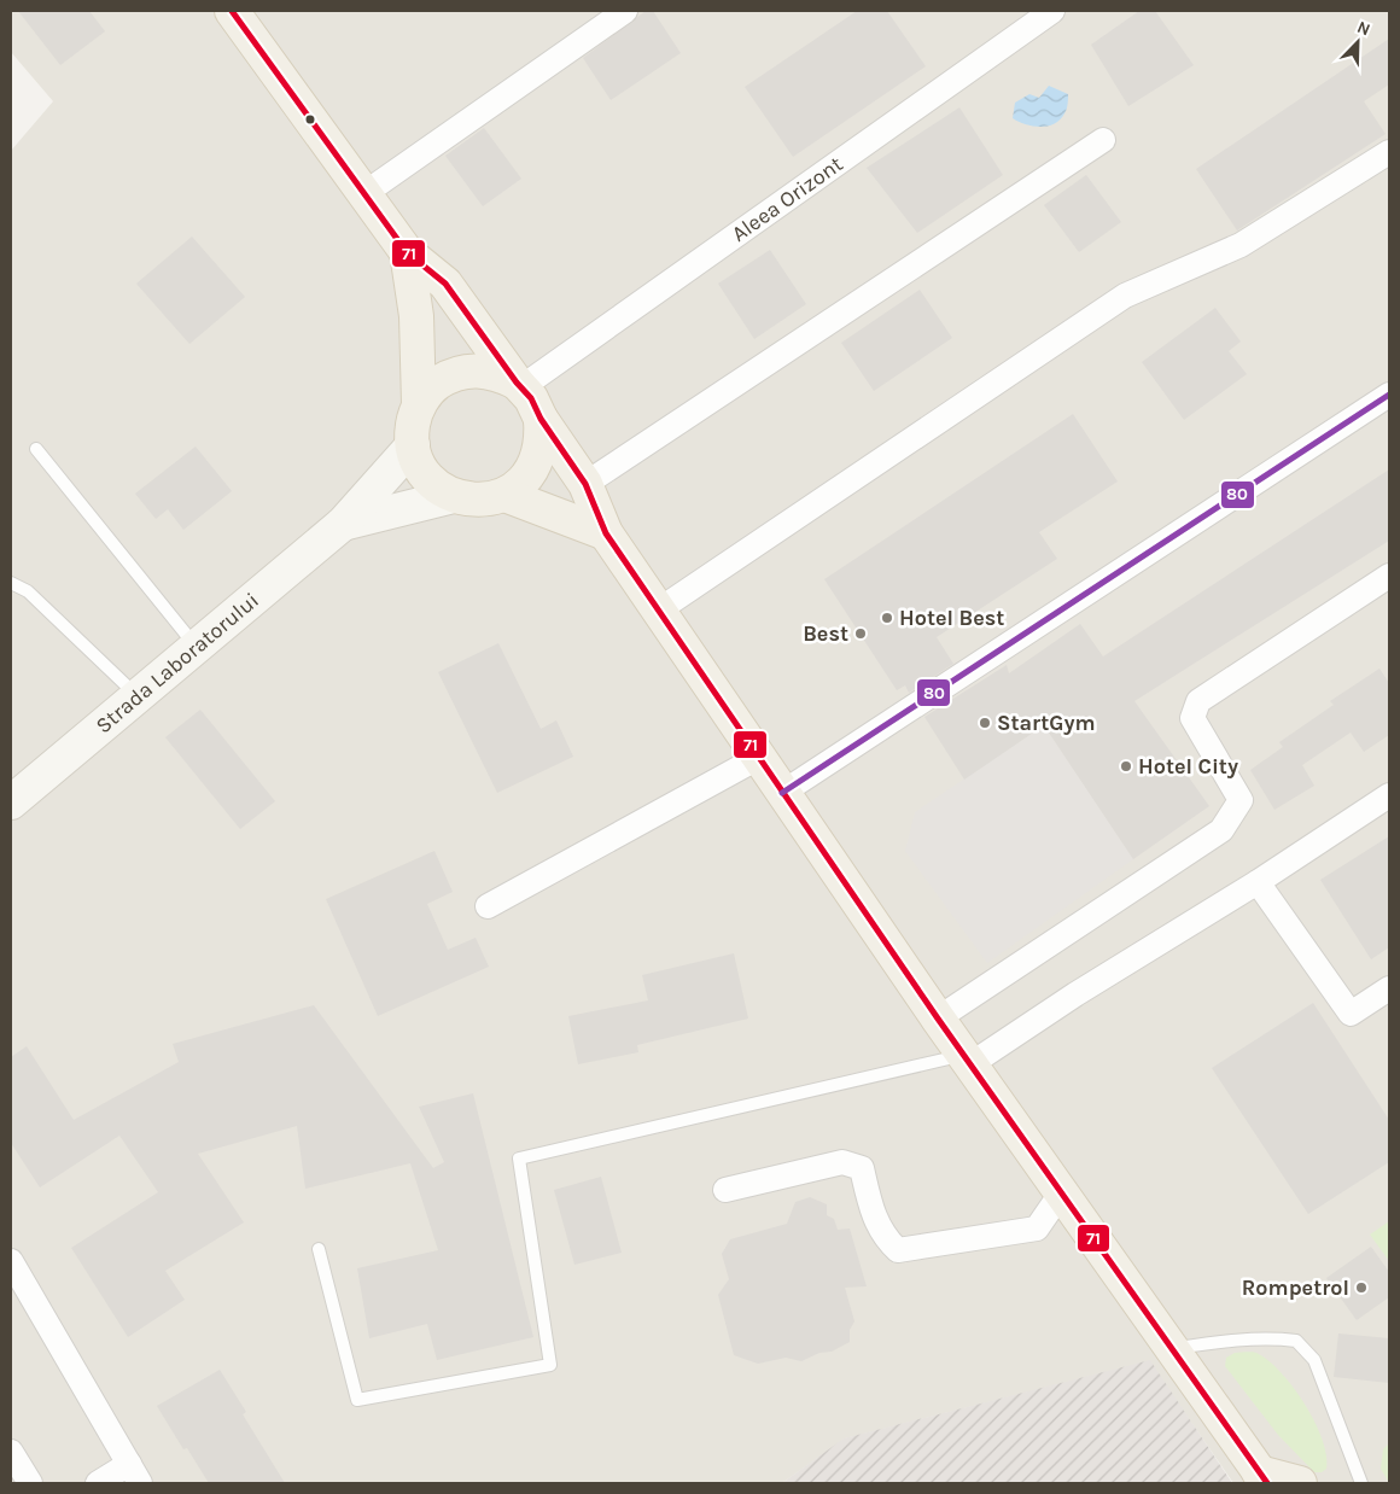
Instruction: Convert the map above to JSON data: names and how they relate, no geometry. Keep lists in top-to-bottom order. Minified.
{"streets":{"street":["Aleea Orizont","Strada Laboratorului"]},"crossings":[["Aleea Orizont","Strada Laboratorului"]],"places":["Hotel Best","Best","StartGym","Hotel City","Rompetrol"],"lines":["transit line 71","transit line 80"],"north":"top right"}
